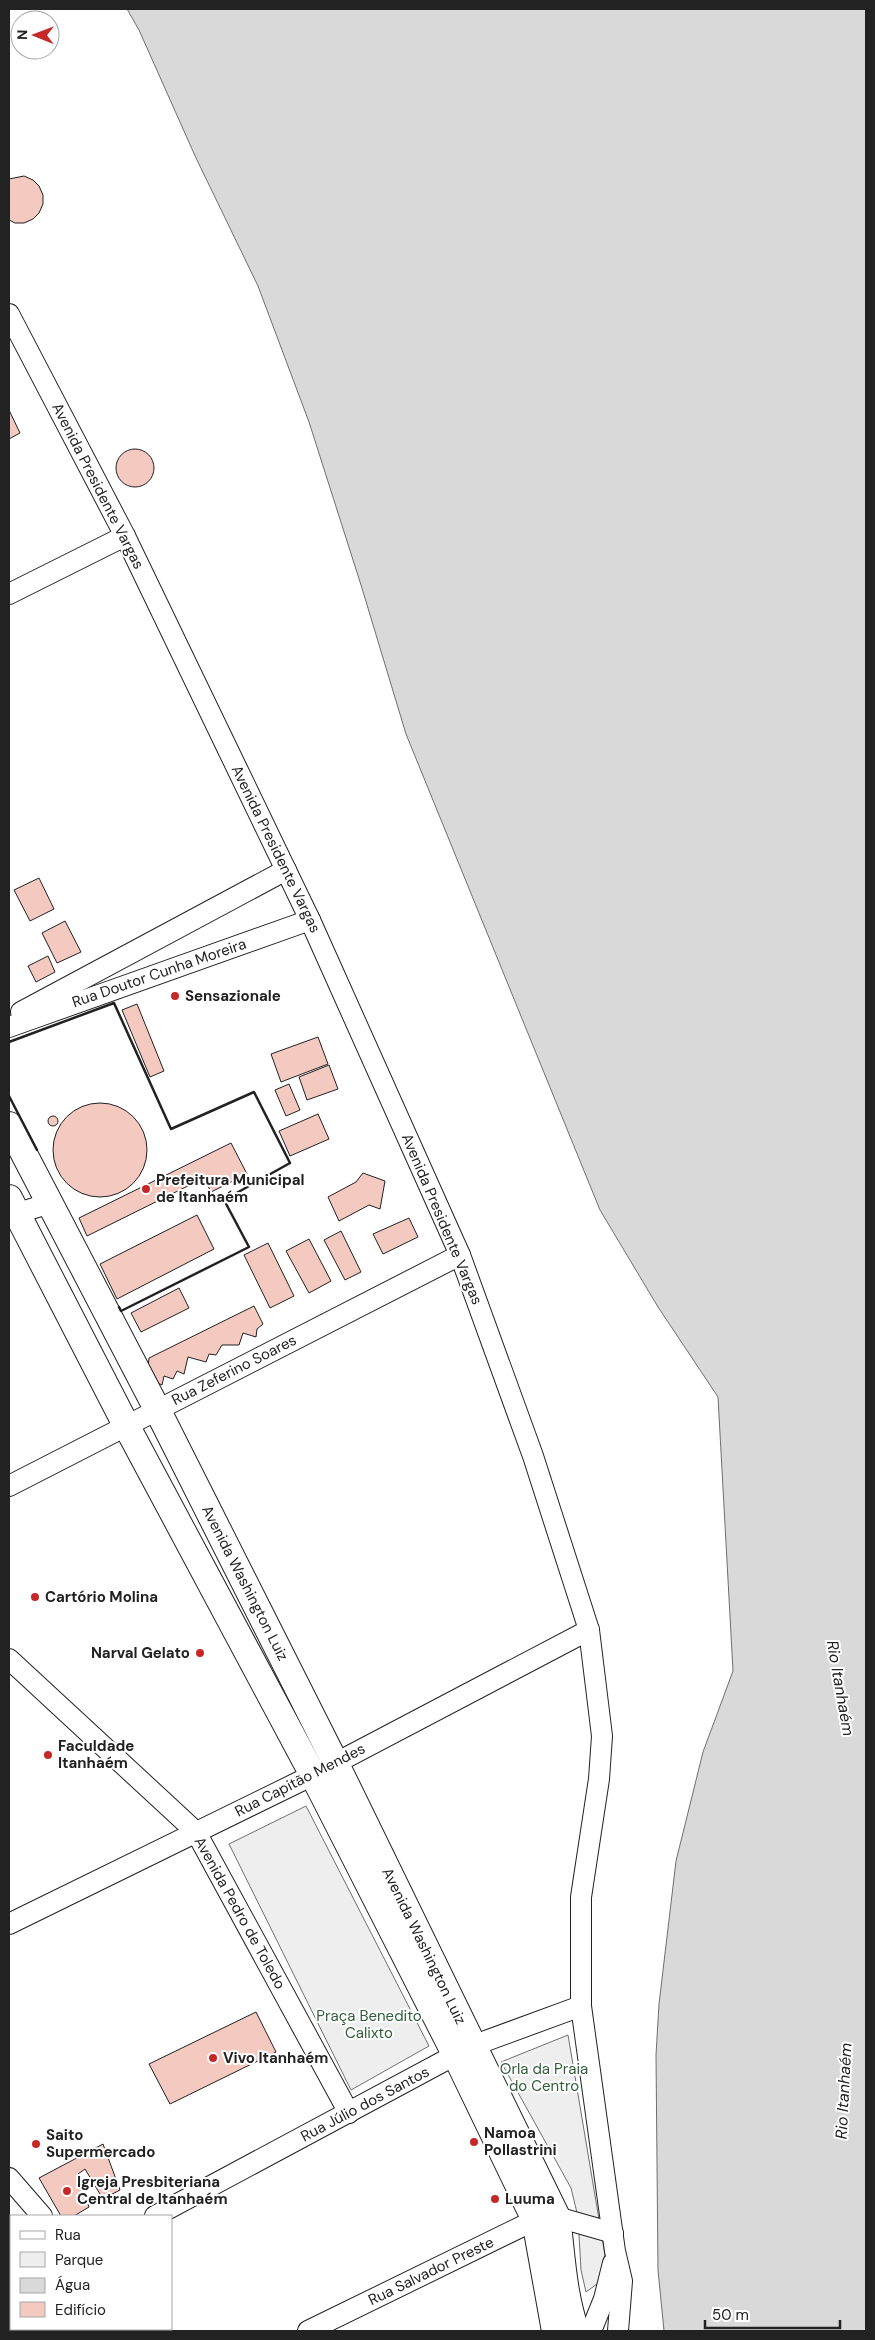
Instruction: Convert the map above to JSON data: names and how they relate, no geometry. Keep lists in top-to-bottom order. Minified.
{"streets":{"main road":["Avenida Washington Luiz"],"street":["Avenida Presidente Vargas","Rua Doutor Cunha Moreira","Rua Zeferino Soares","Rua Capitão Mendes","Avenida Pedro de Toledo","Rua Júlio dos Santos","Rua Salvador Preste"]},"crossings":[["Avenida Presidente Vargas","Rua Doutor Cunha Moreira"],["Avenida Presidente Vargas","Rua Zeferino Soares"],["Avenida Presidente Vargas","Rua Capitão Mendes"],["Avenida Presidente Vargas","Rua Júlio dos Santos"],["Rua Zeferino Soares","Avenida Washington Luiz"],["Avenida Washington Luiz","Rua Capitão Mendes"],["Avenida Washington Luiz","Rua Júlio dos Santos"],["Avenida Washington Luiz","Rua Salvador Preste"],["Rua Capitão Mendes","Avenida Pedro de Toledo"],["Avenida Pedro de Toledo","Rua Júlio dos Santos"]],"water":["Rio Itanhaém"],"parks":["Praça Benedito Calixto","Orla da Praia do Centro"],"places":["Sensazionale","Prefeitura Municipal de Itanhaém","Cartório Molina","Narval Gelato","Faculdade Itanhaém","Vivo Itanhaém","Namoa Pollastrini","Saito Supermercado","Igreja Presbiteriana Central de Itanhaém","Luuma"],"legend":["Rua","Parque","Água","Edifício"],"scale_bar":"50 m","north":"left"}
